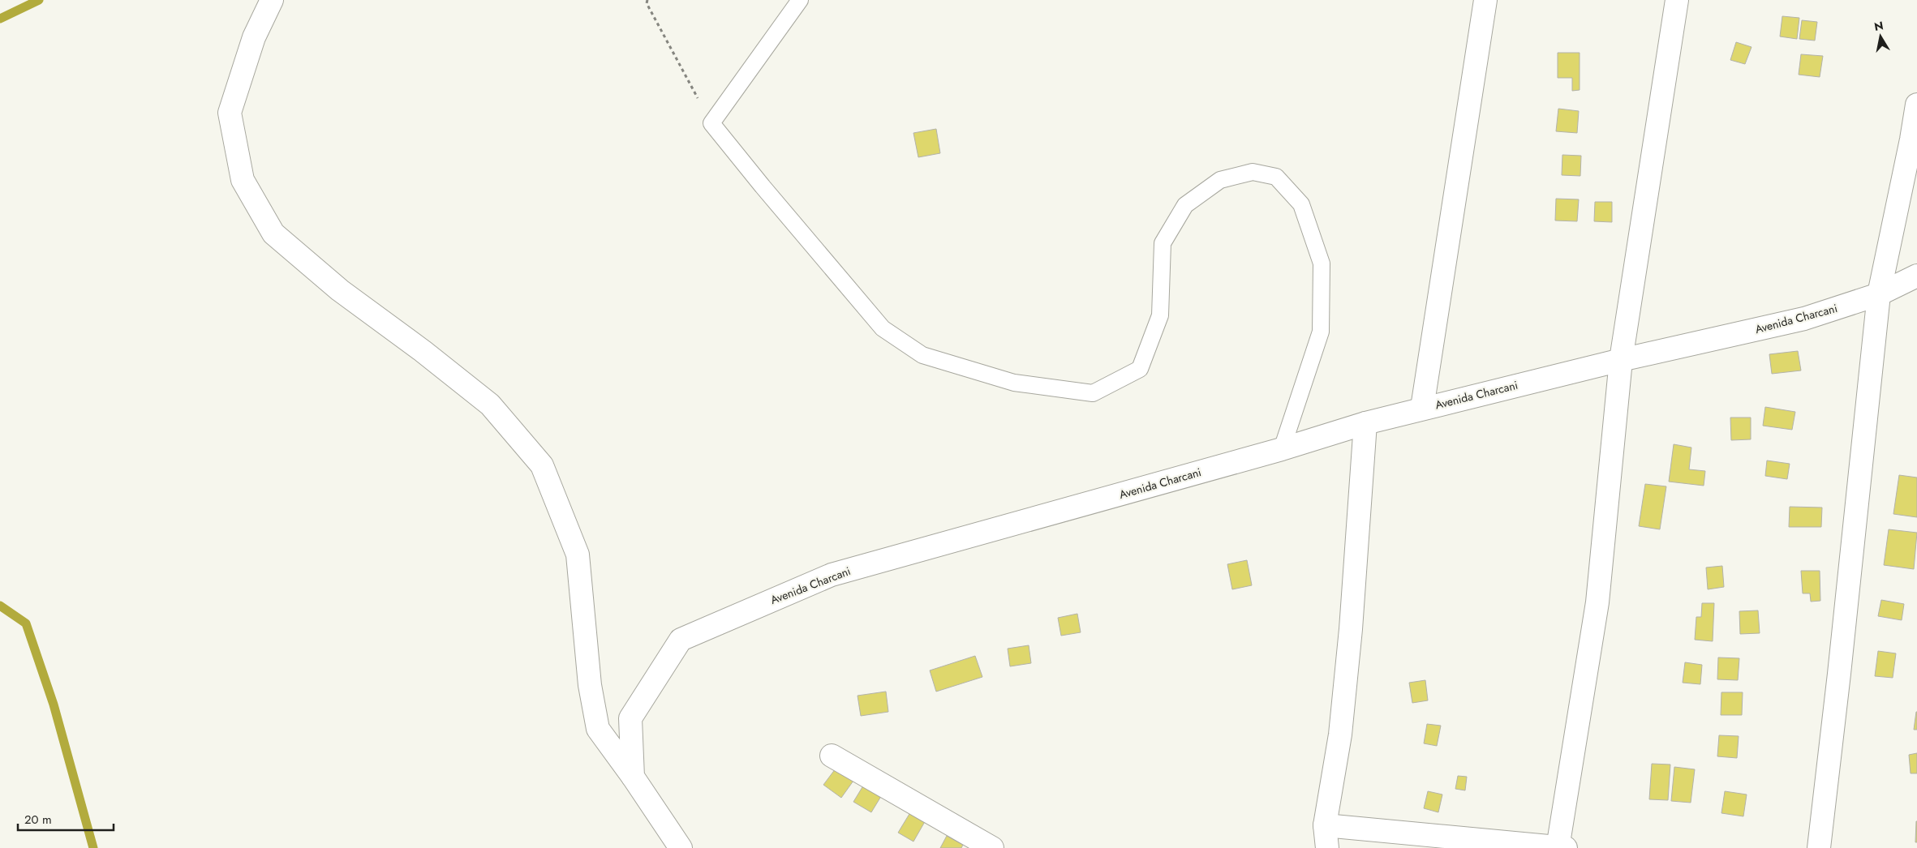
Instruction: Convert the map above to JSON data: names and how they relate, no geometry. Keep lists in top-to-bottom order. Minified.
{"streets":{"street":["Avenida Charcani"]},"scale_bar":"20 m","north":"top"}
